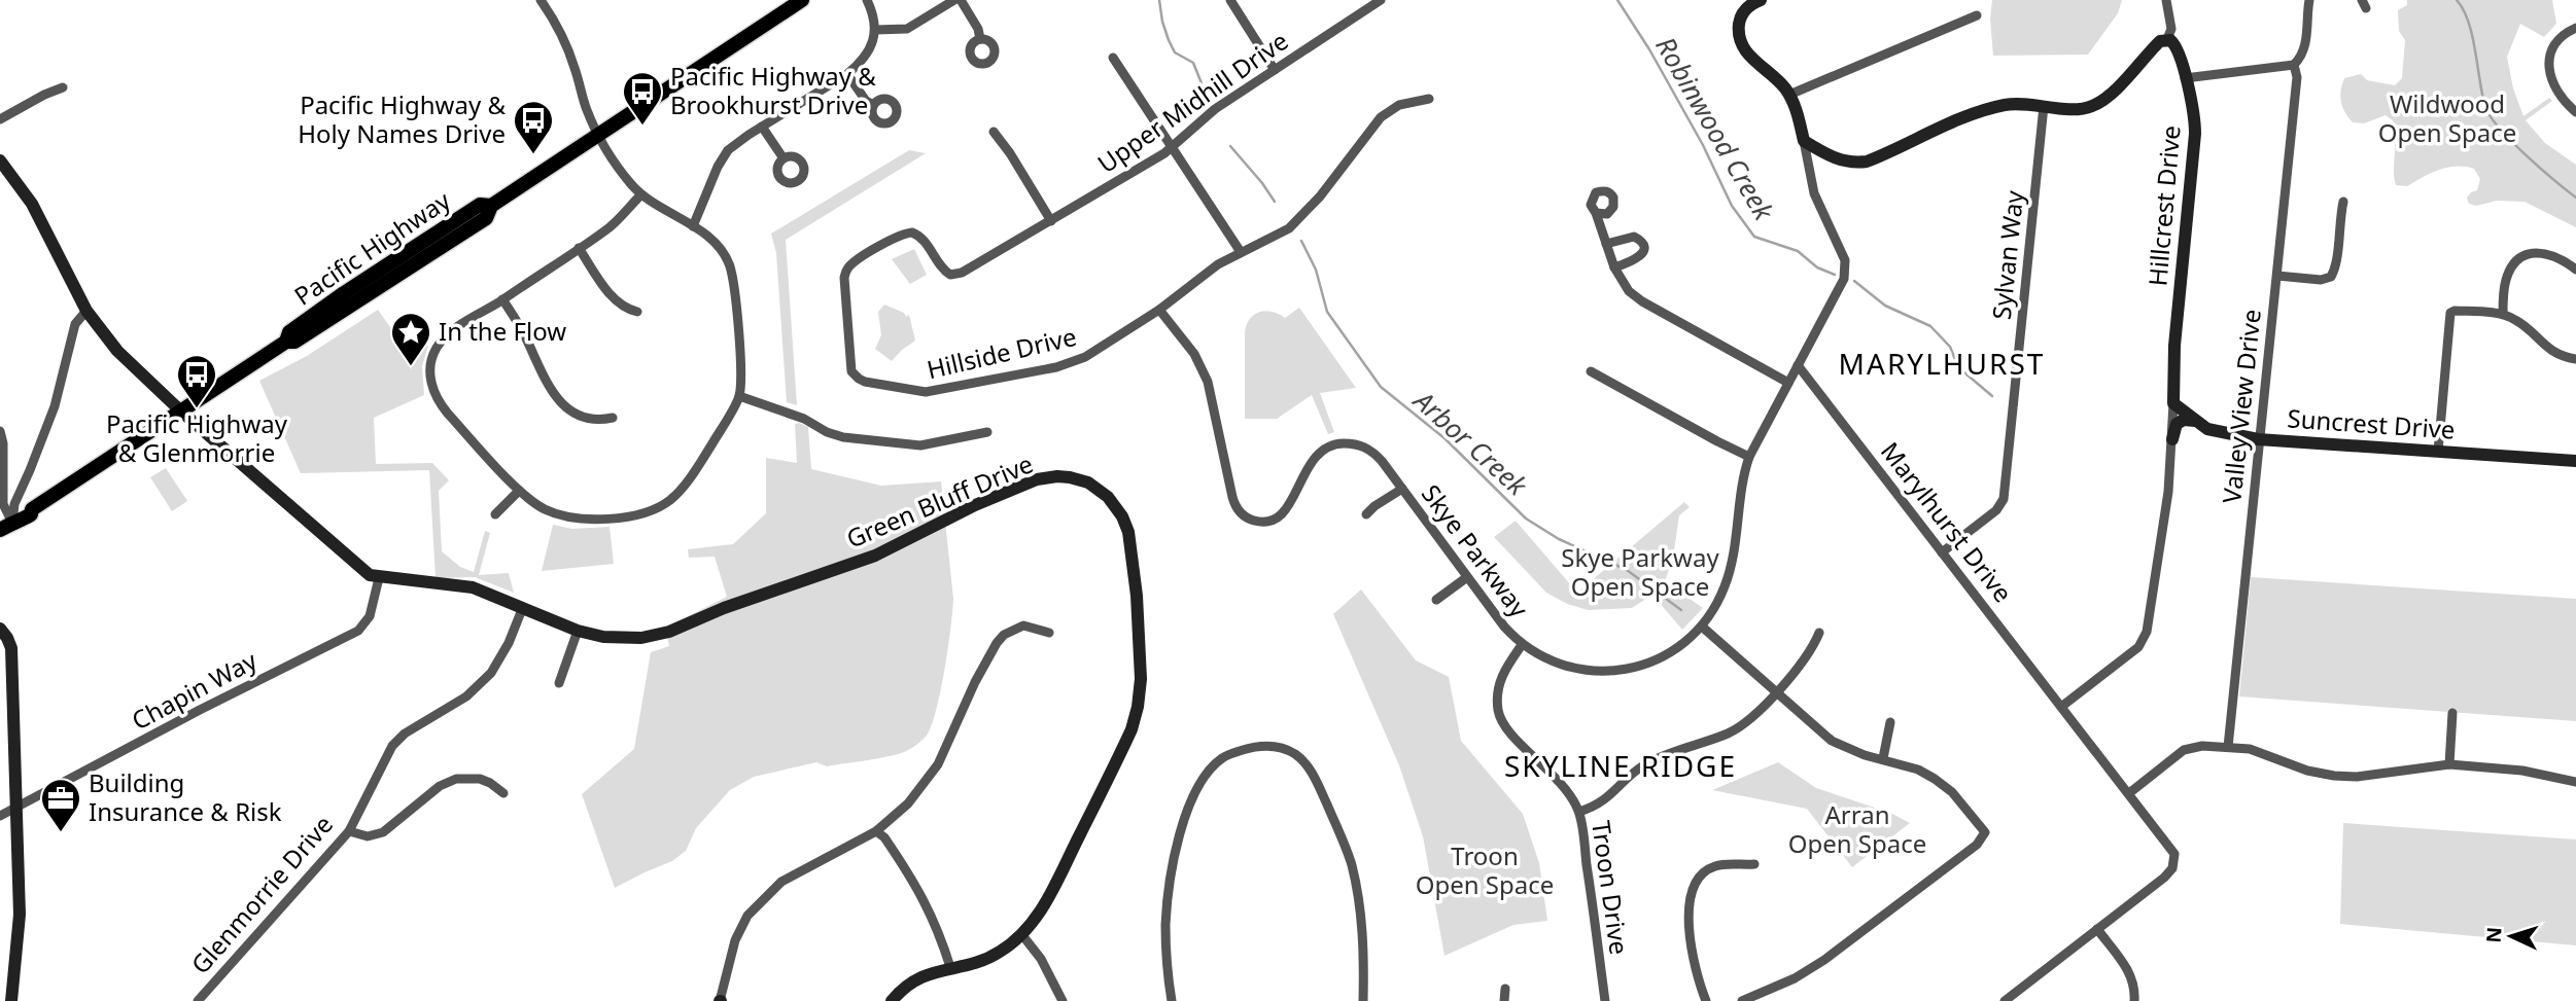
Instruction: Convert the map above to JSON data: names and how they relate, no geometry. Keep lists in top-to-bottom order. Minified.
{"streets":{"main road":["Pacific Highway"],"street":["Upper Midhill Drive","Hillcrest Drive","Sylvan Way","Hillside Drive","Valley View Drive","Suncrest Drive","Green Bluff Drive","Marylhurst Drive","Skye Parkway","Chapin Way","Troon Drive","Glenmorrie Drive"]},"crossings":[["Upper Midhill Drive","Hillside Drive"],["Hillcrest Drive","Suncrest Drive"],["Hillcrest Drive","Marylhurst Drive"],["Sylvan Way","Marylhurst Drive"],["Hillside Drive","Skye Parkway"],["Valley View Drive","Suncrest Drive"],["Green Bluff Drive","Glenmorrie Drive"],["Marylhurst Drive","Skye Parkway"],["Skye Parkway","Troon Drive"]],"districts":["MARYLHURST","SKYLINE RIDGE"],"water":["Robinwood Creek","Arbor Creek"],"parks":["Wildwood Open Space","Skye Parkway Open Space","Arran Open Space","Troon Open Space"],"places":{"bus stop":["Pacific Highway & Brookhurst Drive","Pacific Highway & Holy Names Drive","Pacific Highway & Glenmorrie"],"place":["In the Flow"],"office":["Building Insurance & Risk"]},"north":"left"}
